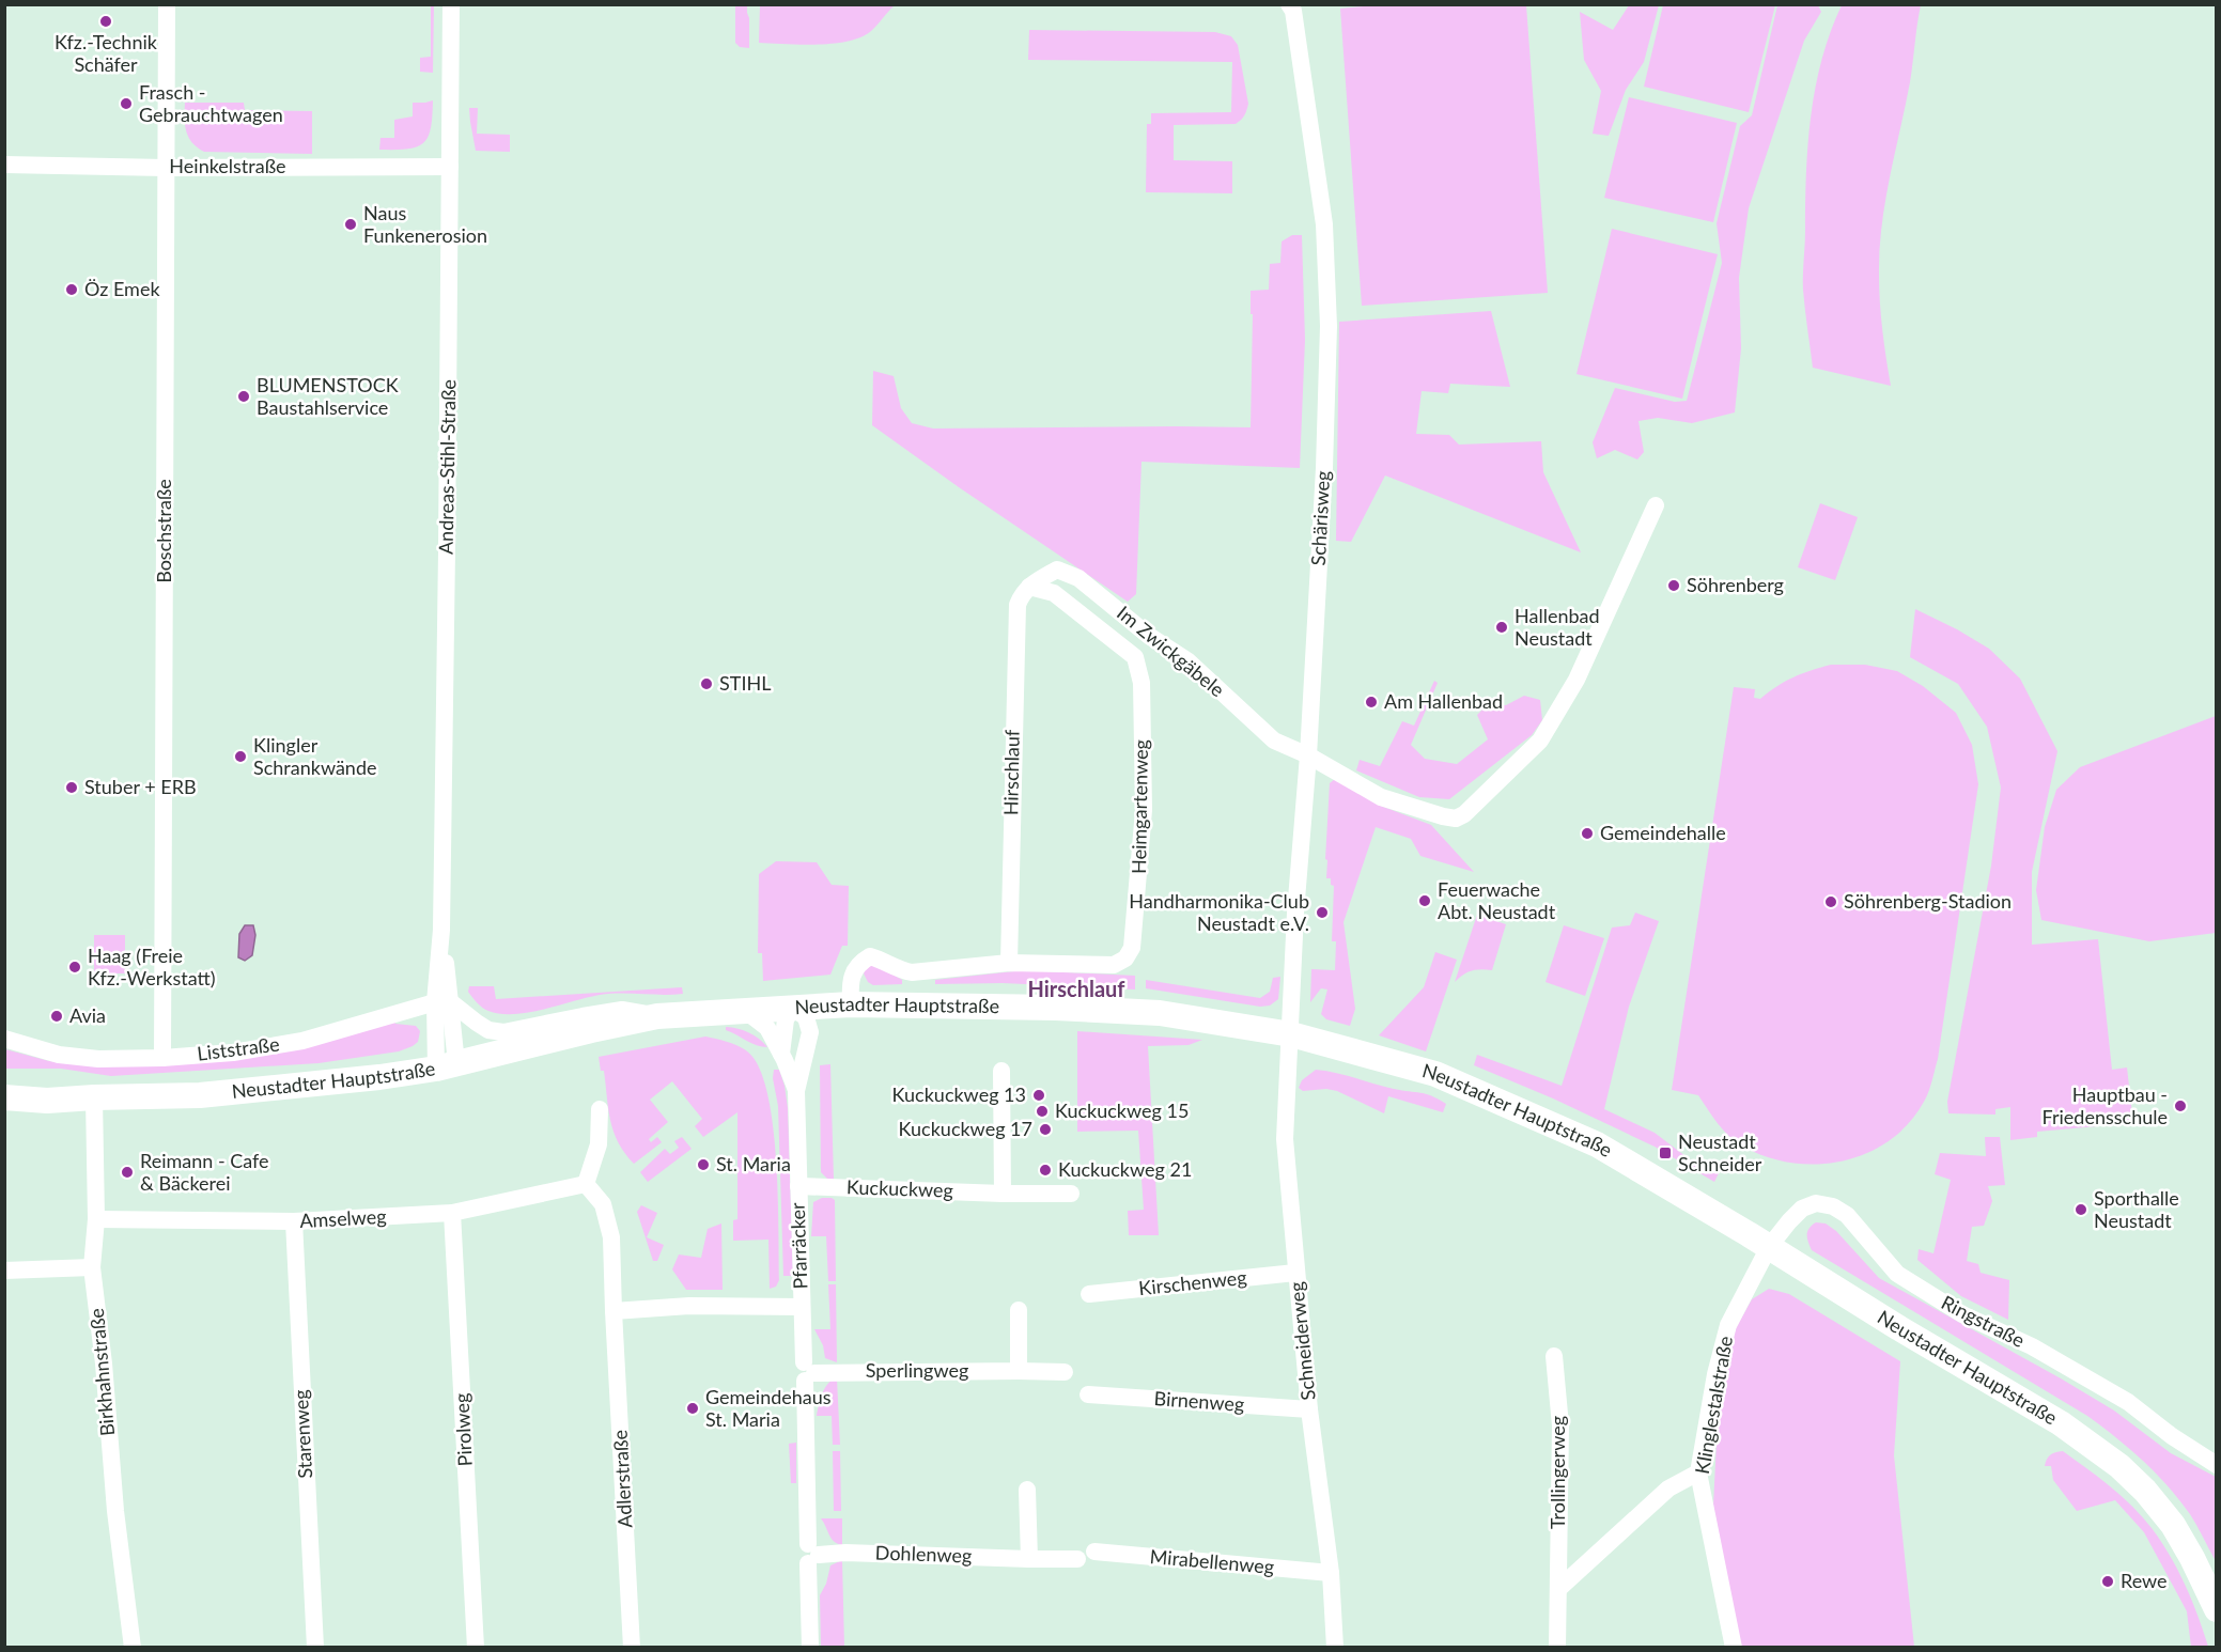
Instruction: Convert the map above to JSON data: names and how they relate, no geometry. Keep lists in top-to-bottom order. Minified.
{"streets":{"street":["Heinkelstraße","Andreas-Stihl-Straße","Schärisweg","Boschstraße","Im Zwickgäbele","Hirschlauf","Heimgartenweg","Neustadter Hauptstraße","Liststraße","Kuckuckweg","Amselweg","Pfarräcker","Kirschenweg","Ringstraße","Schneiderweg","Sperlingweg","Birkhahnstraße","Birnenweg","Klinglestalstraße","Pirolweg","Starenweg","Trollingerweg","Adlerstraße","Dohlenweg","Mirabellenweg"]},"crossings":[["Heinkelstraße","Andreas-Stihl-Straße"],["Heinkelstraße","Boschstraße"],["Andreas-Stihl-Straße","Neustadter Hauptstraße"],["Andreas-Stihl-Straße","Liststraße"],["Schärisweg","Im Zwickgäbele"],["Schärisweg","Neustadter Hauptstraße"],["Schärisweg","Schneiderweg"],["Boschstraße","Liststraße"],["Im Zwickgäbele","Hirschlauf"],["Im Zwickgäbele","Heimgartenweg"],["Hirschlauf","Heimgartenweg"],["Heimgartenweg","Neustadter Hauptstraße"],["Neustadter Hauptstraße","Liststraße"],["Neustadter Hauptstraße","Pfarräcker"],["Neustadter Hauptstraße","Ringstraße"],["Neustadter Hauptstraße","Schneiderweg"],["Neustadter Hauptstraße","Birkhahnstraße"],["Neustadter Hauptstraße","Klinglestalstraße"],["Kuckuckweg","Pfarräcker"],["Amselweg","Birkhahnstraße"],["Amselweg","Pirolweg"],["Amselweg","Starenweg"],["Amselweg","Adlerstraße"],["Pfarräcker","Sperlingweg"],["Pfarräcker","Dohlenweg"],["Kirschenweg","Schneiderweg"],["Ringstraße","Klinglestalstraße"],["Schneiderweg","Birnenweg"],["Schneiderweg","Mirabellenweg"]],"districts":["Hirschlauf"],"places":{"other":["Kfz.-Technik Schäfer","Frasch - Gebrauchtwagen","Naus Funkenerosion","Öz Emek","BLUMENSTOCK Baustahlservice","Söhrenberg","Hallenbad Neustadt","STIHL","Am Hallenbad","Klingler Schrankwände","Stuber + ERB","Gemeindehalle","Feuerwache Abt. Neustadt","Söhrenberg-Stadion","Handharmonika-Club Neustadt e.V.","Haag (Freie Kfz.-Werkstatt)","Avia","Kuckuckweg 13","Hauptbau - Friedensschule","Kuckuckweg 15","Kuckuckweg 17","St. Maria","Kuckuckweg 21","Reimann - Cafe & Bäckerei","Sporthalle Neustadt","Gemeindehaus St. Maria","Rewe"],"transit":["Neustadt Schneider"]}}
